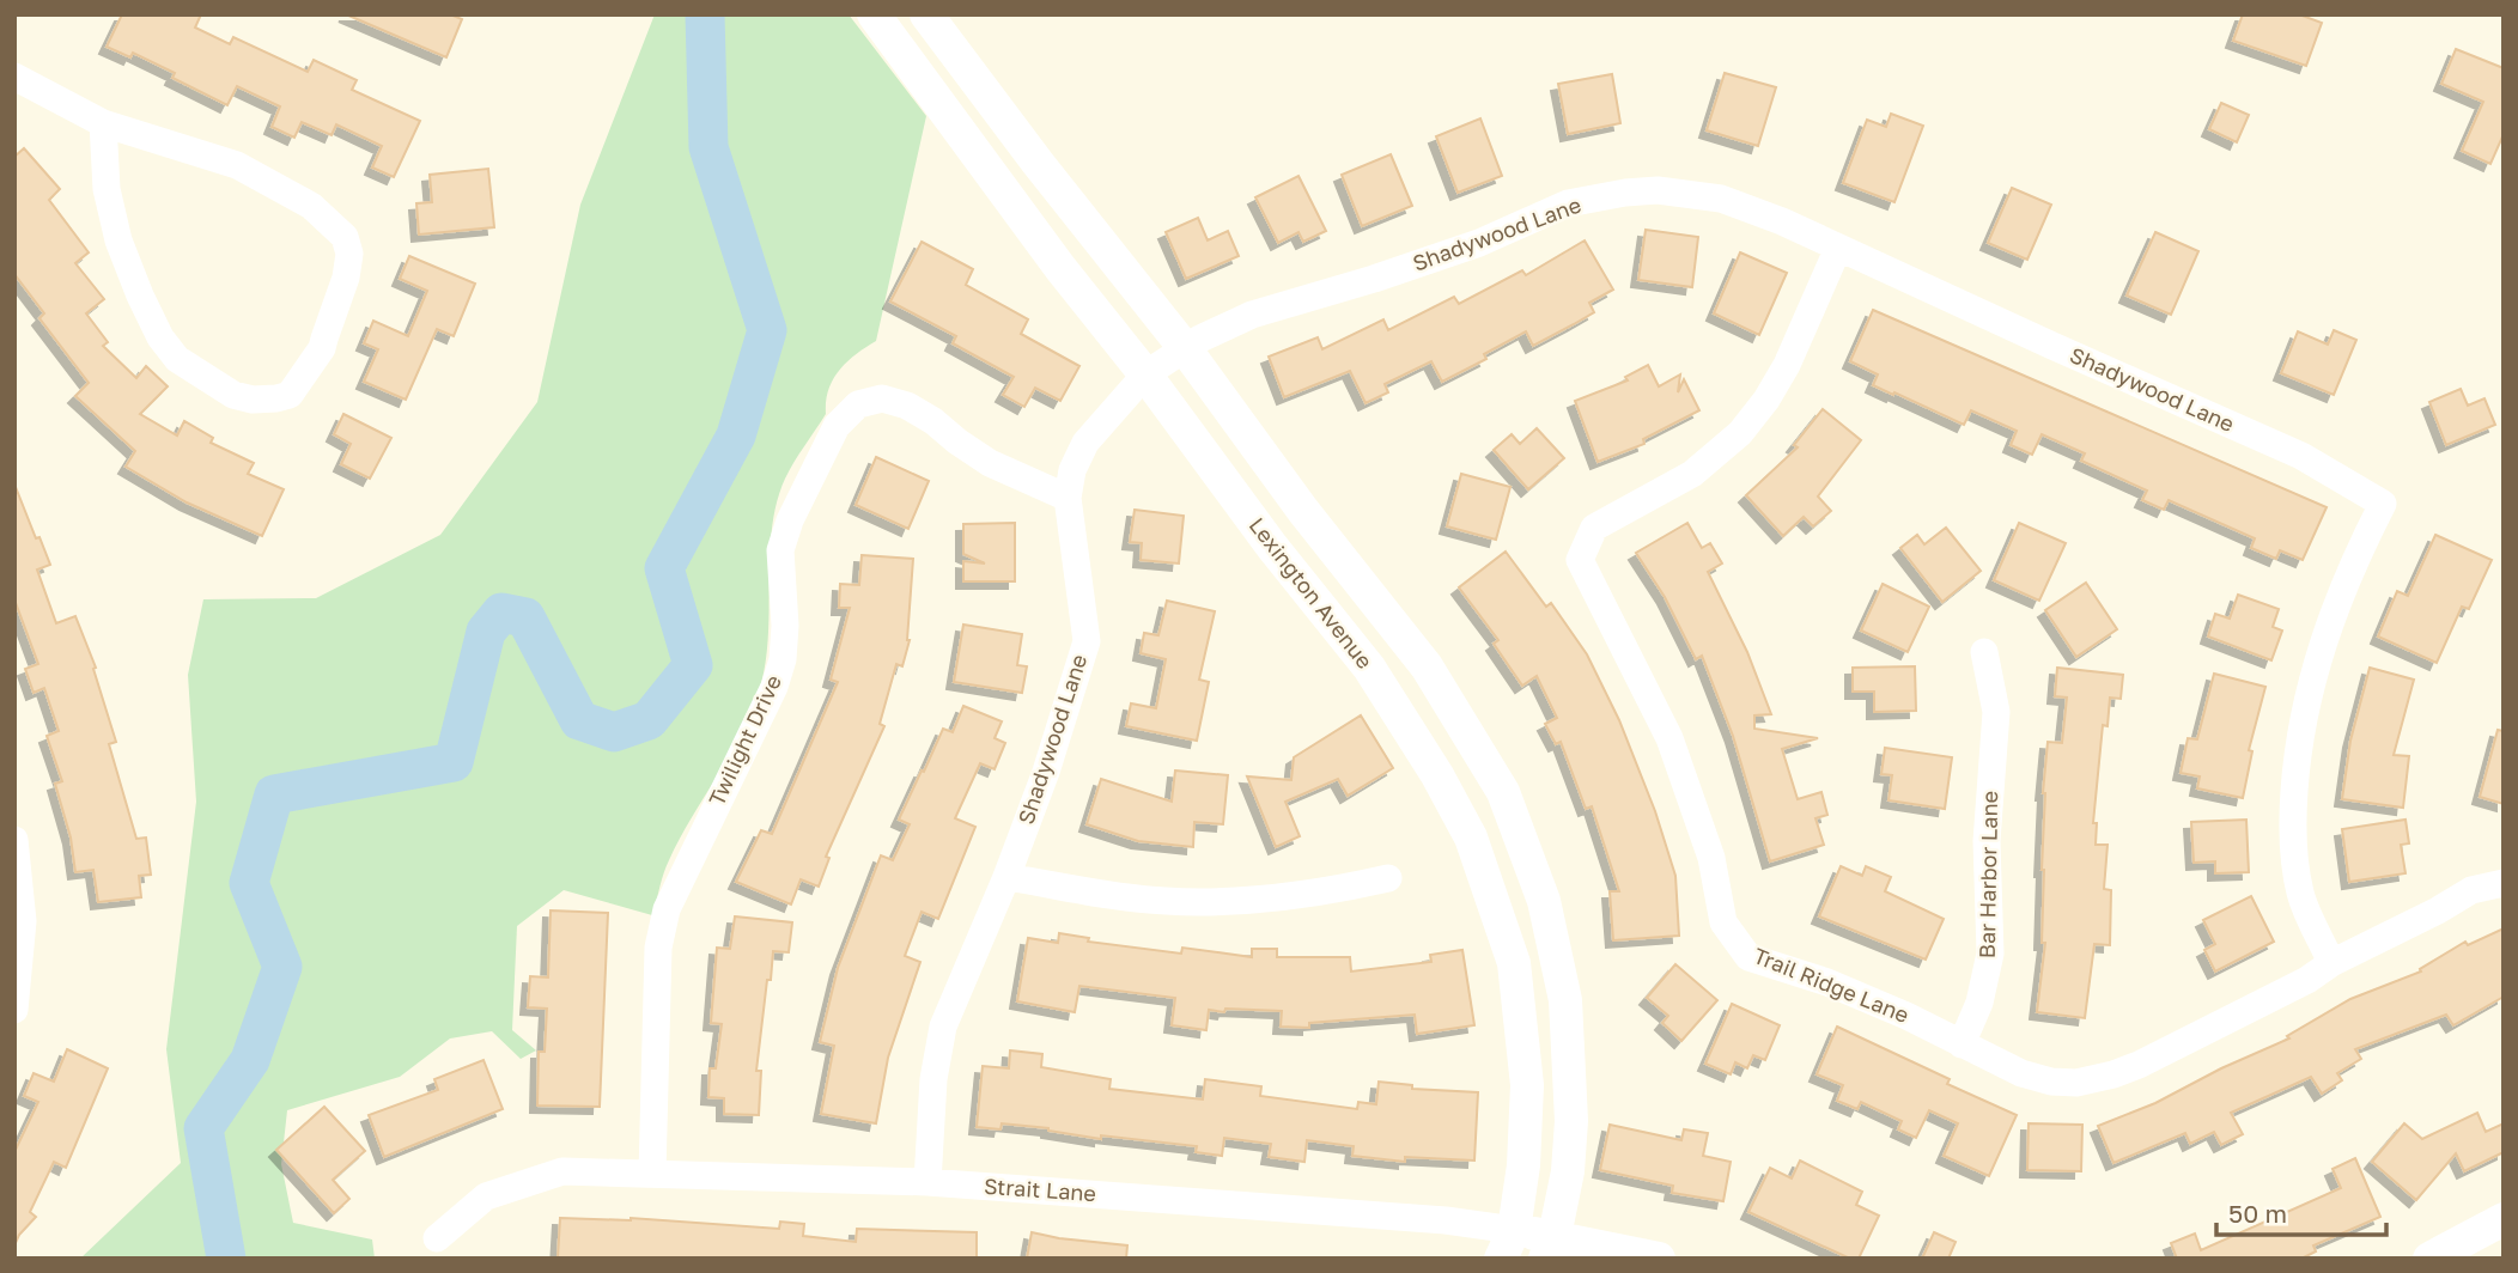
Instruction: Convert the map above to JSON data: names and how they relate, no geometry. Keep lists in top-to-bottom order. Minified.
{"streets":{"street":["Shadywood Lane","Lexington Avenue","Twilight Drive","Bar Harbor Lane","Trail Ridge Lane","Strait Lane"]},"crossings":[["Shadywood Lane","Lexington Avenue"],["Shadywood Lane","Twilight Drive"],["Shadywood Lane","Trail Ridge Lane"],["Shadywood Lane","Strait Lane"],["Lexington Avenue","Strait Lane"],["Twilight Drive","Strait Lane"],["Bar Harbor Lane","Trail Ridge Lane"]],"scale_bar":"50 m"}
